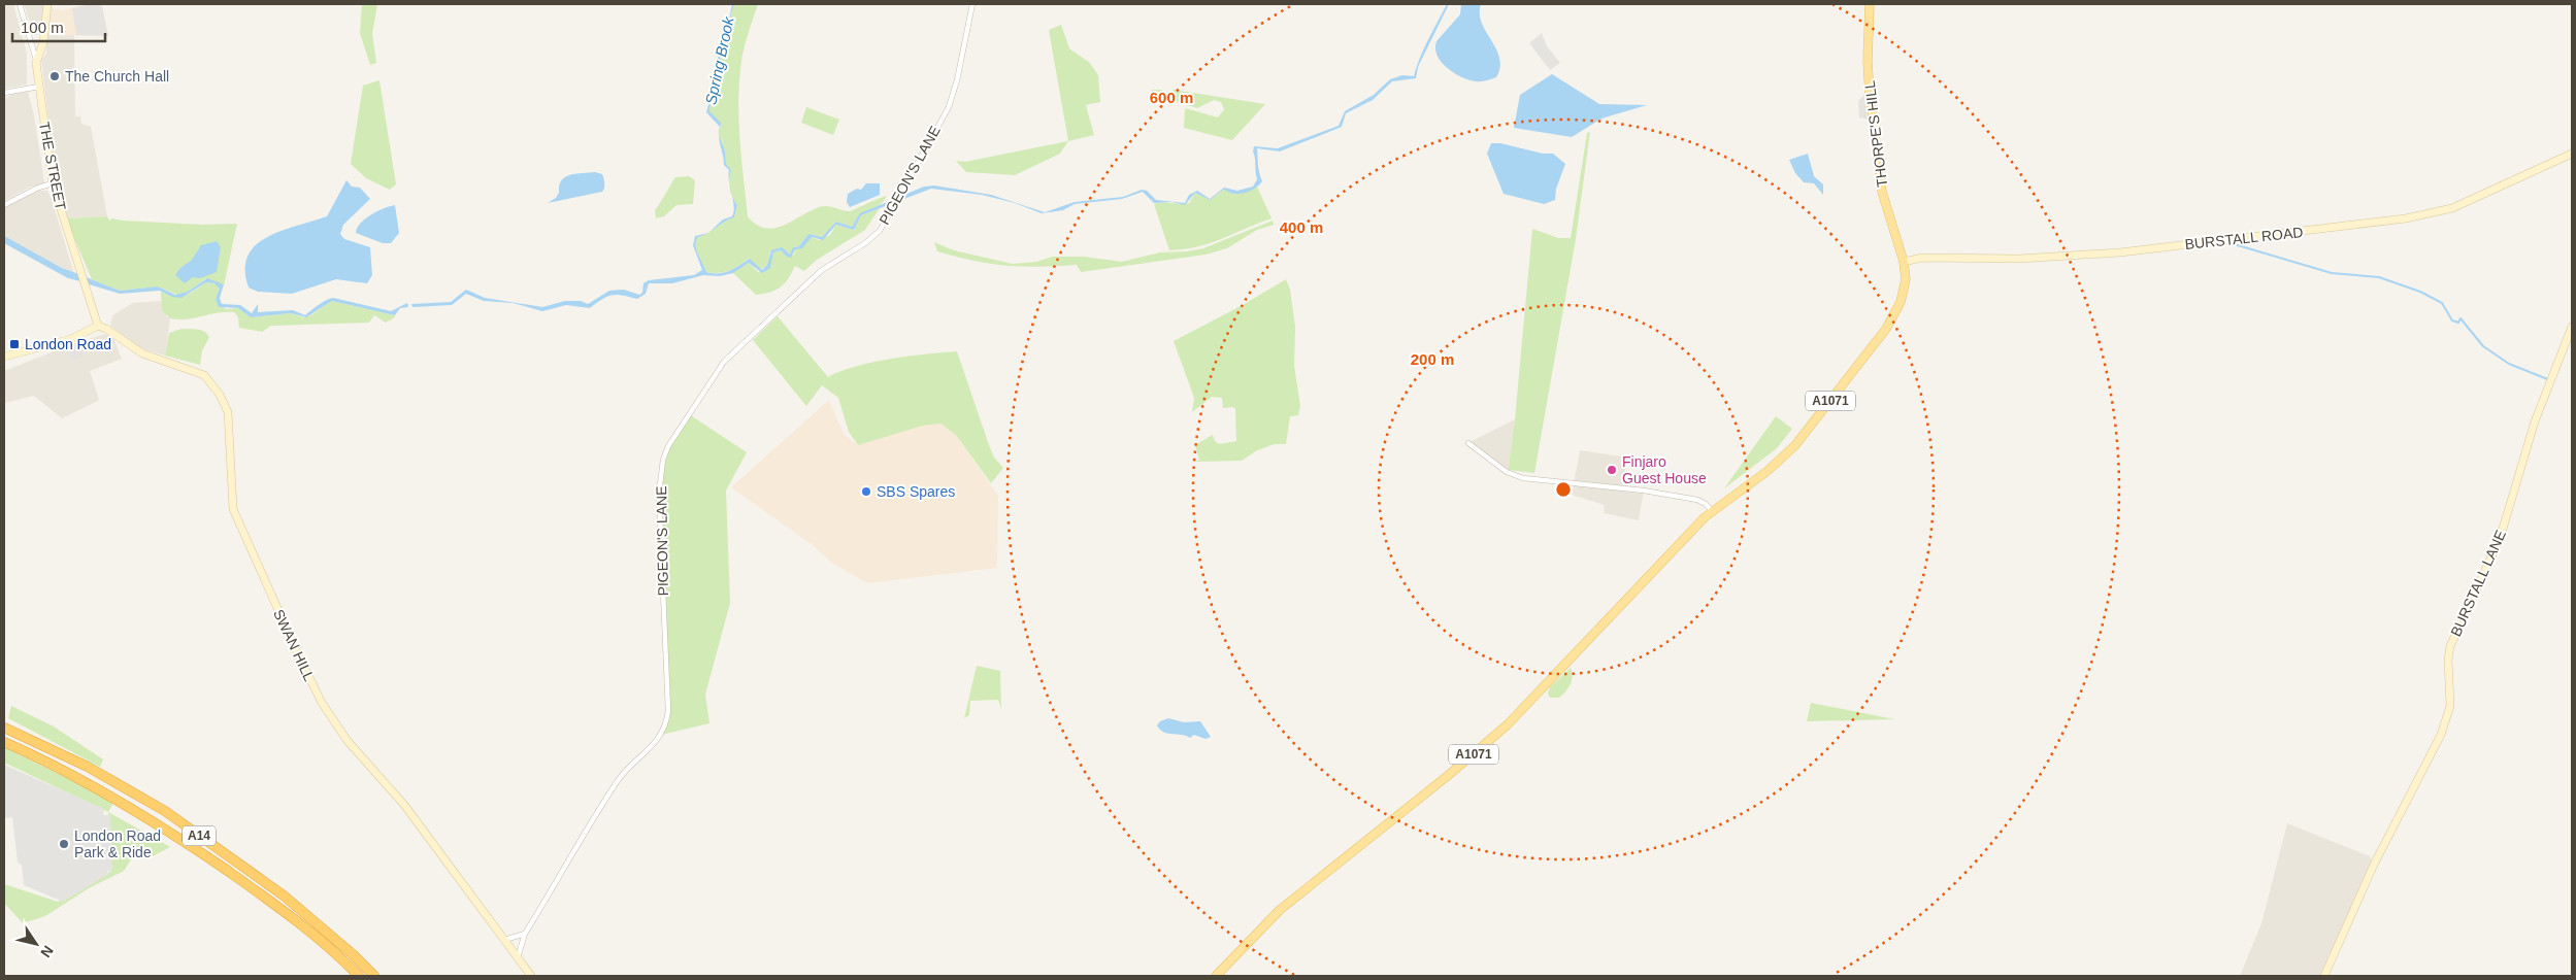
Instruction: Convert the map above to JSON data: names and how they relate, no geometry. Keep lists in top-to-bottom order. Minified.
{"streets":{"highway":["A14"],"main road":["THORPE'S HILL","A1071"],"street":["THE STREET","PIGEON'S LANE","BURSTALL ROAD","BURSTALL LANE","SWAN HILL"]},"crossings":[["THORPE'S HILL","BURSTALL ROAD"],["THORPE'S HILL","A1071"],["THE STREET","SWAN HILL"],["PIGEON'S LANE","SWAN HILL"],["BURSTALL ROAD","A1071"]],"water":["Spring Brook"],"places":{"other":["The Church Hall","Finjaro Guest House","SBS Spares","London Road Park & Ride"],"transit":["London Road"]},"scale_bar":"100 m","north":"bottom right","rings":["600 m","400 m","200 m"]}
